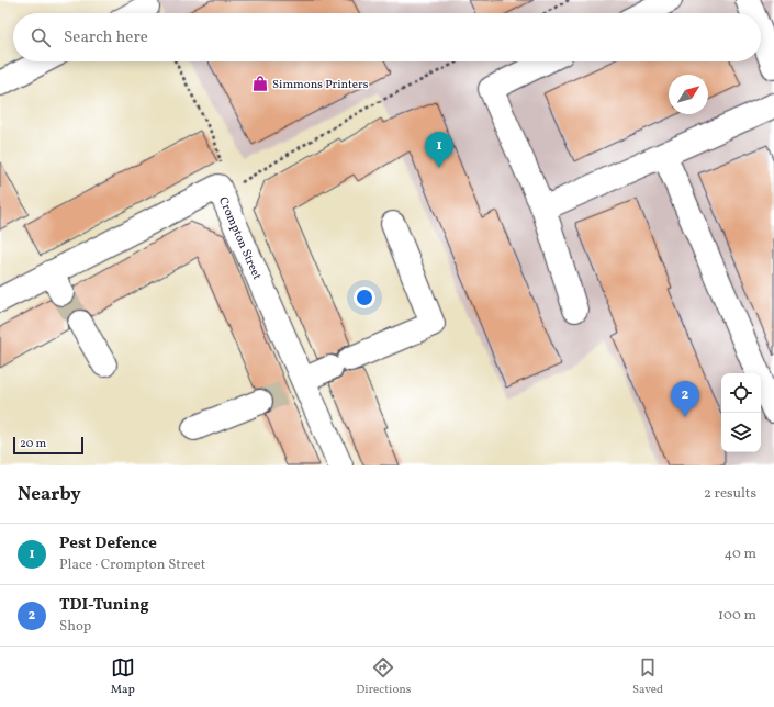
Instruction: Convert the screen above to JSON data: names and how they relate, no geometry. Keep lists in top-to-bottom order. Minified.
{"streets":{"street":["Crompton Street"]},"places":{"shop":["Simmons Printers"]},"scale_bar":"20 m","north":"top right","page":{"search":"Search here","pins":["1","2"],"scale":"20 m","heading":["Nearby","2 results"],"list":[{"mark":"1","name":"Pest Defence","note":"Place · Crompton Street","value":"40 m"},{"mark":"2","name":"TDI-Tuning","note":"Shop","value":"100 m"}],"nav":["Map","Directions","Saved"]}}
